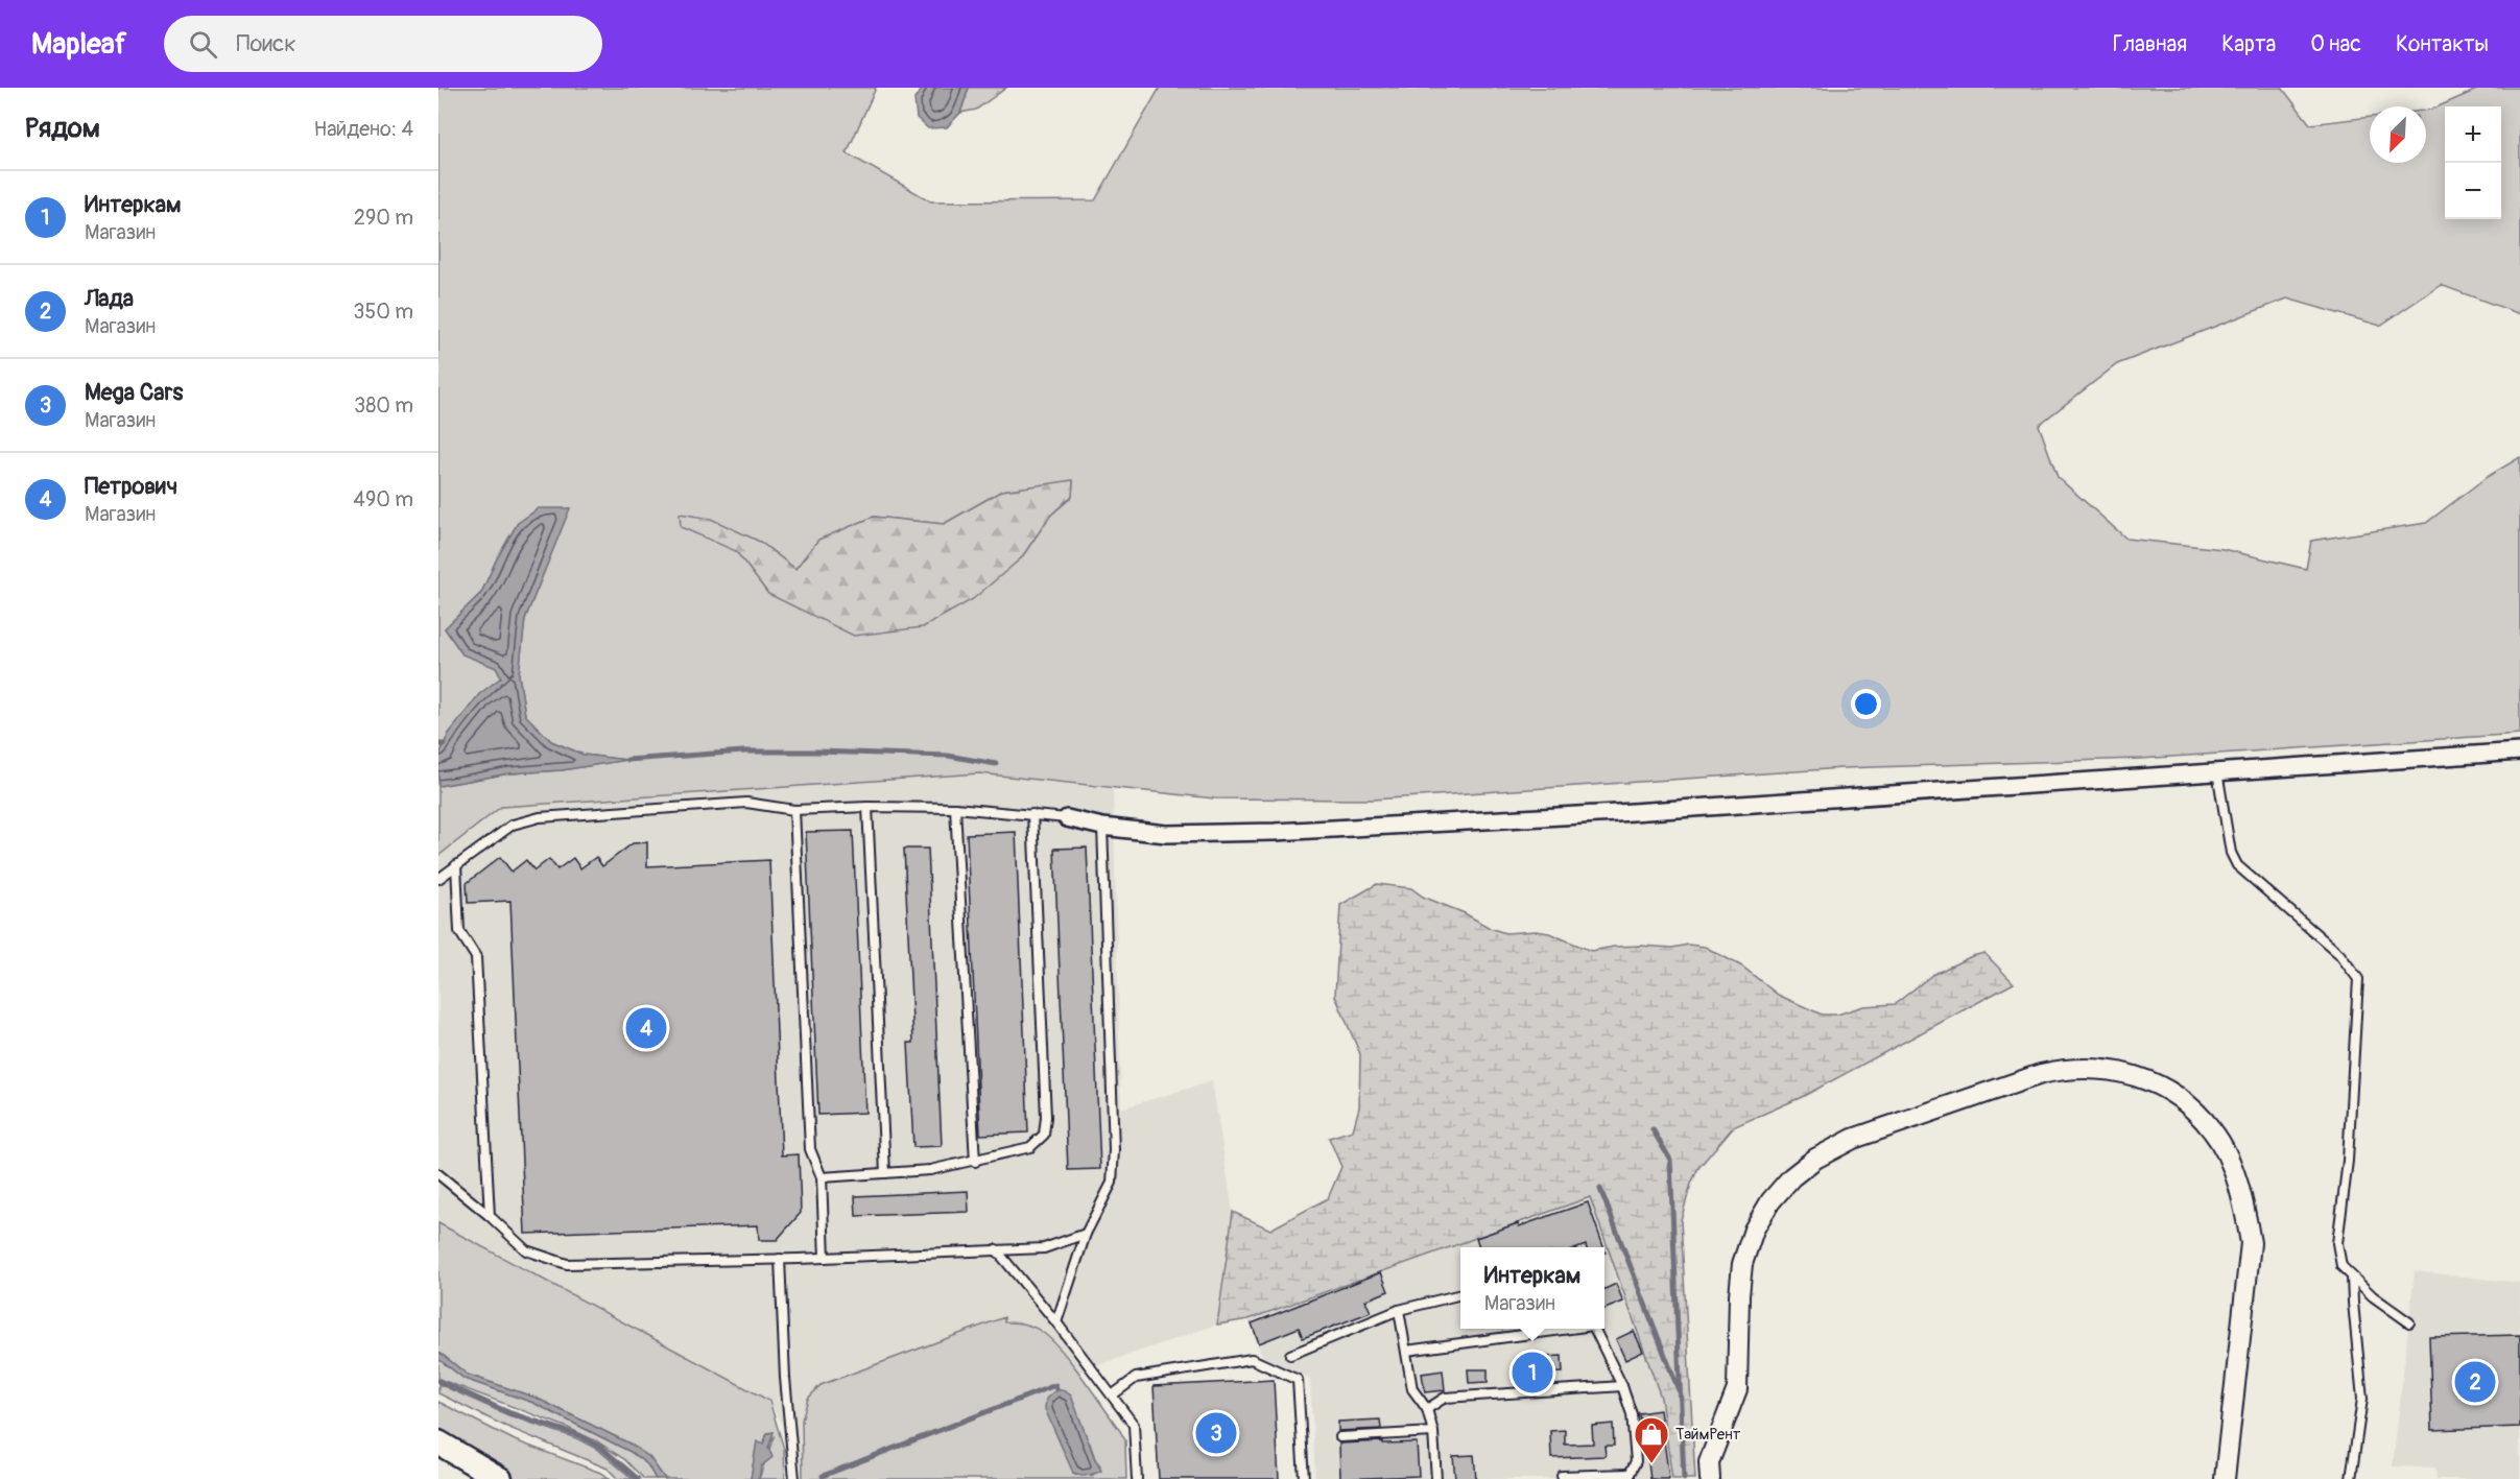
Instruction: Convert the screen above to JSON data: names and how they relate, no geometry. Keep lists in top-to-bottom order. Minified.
{"places":{"shop":["ТаймРент"]},"north":"bottom left","page":{"header":"Mapleaf","search":"Поиск","nav":["Главная","Карта","О нас","Контакты"],"heading":["Рядом","Найдено: 4"],"map_buttons":["+","−"],"list":[{"mark":"1","name":"Интеркам","note":"Магазин","value":"290 m"},{"mark":"2","name":"Лада","note":"Магазин","value":"350 m"},{"mark":"3","name":"Mega Cars","note":"Магазин","value":"380 m"},{"mark":"4","name":"Петрович","note":"Магазин","value":"490 m"}],"pins":["4","1","2","3"],"popup":["Интеркам","Магазин"]}}
